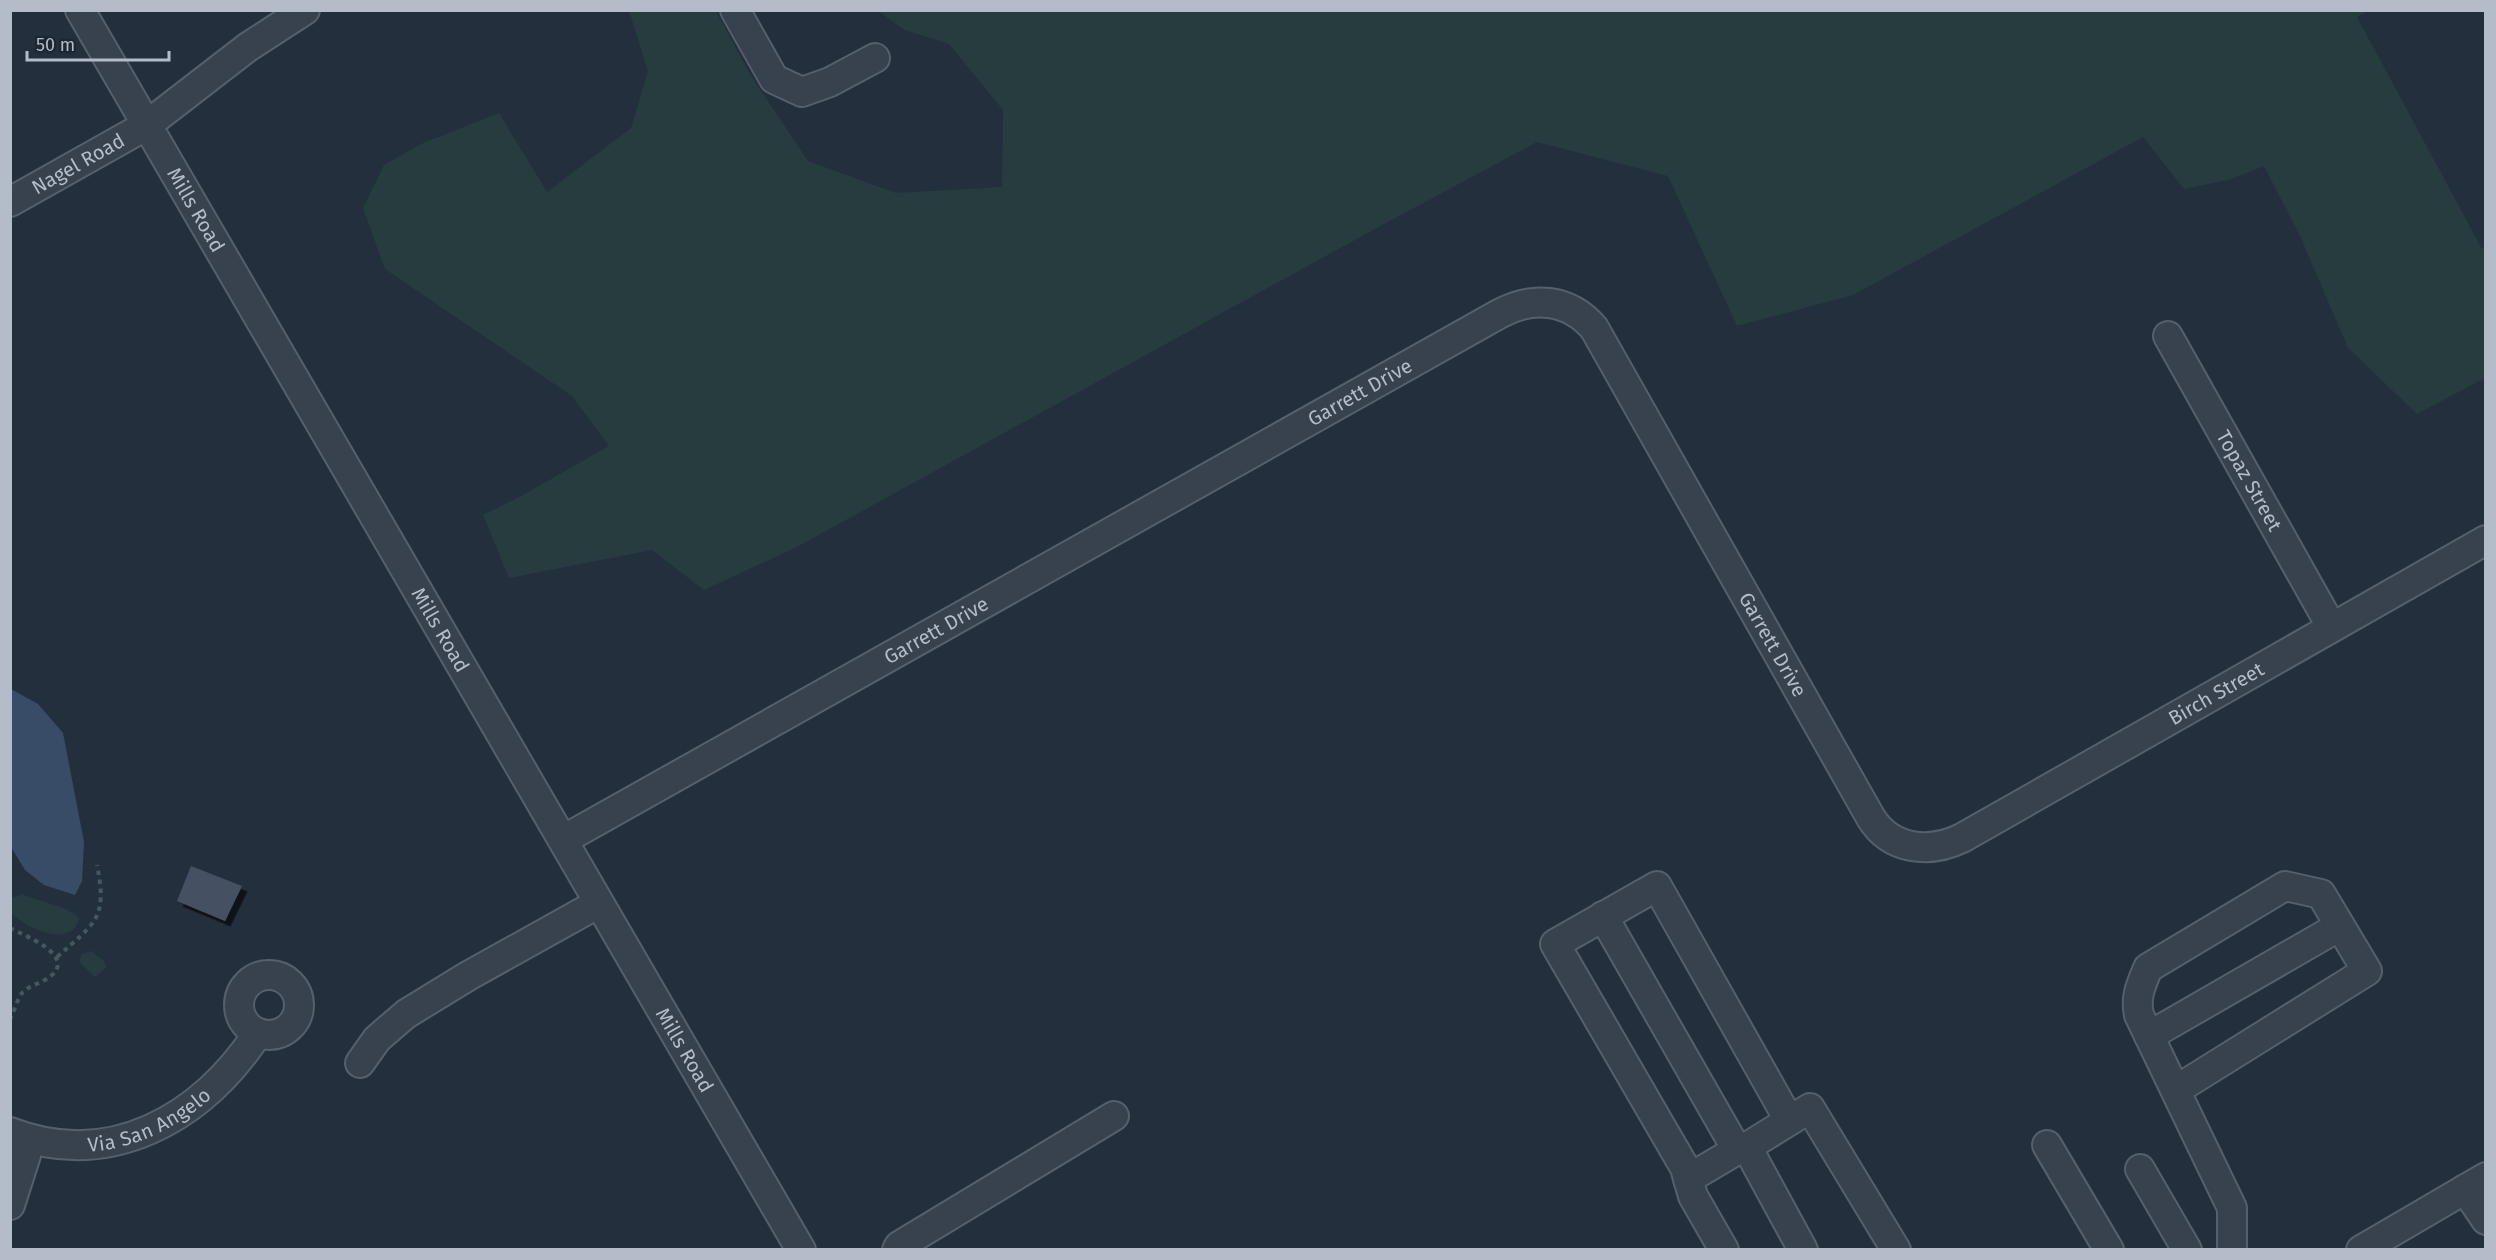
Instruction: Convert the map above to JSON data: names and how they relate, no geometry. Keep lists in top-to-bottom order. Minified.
{"streets":{"street":["Nagel Road","Mills Road","Garrett Drive","Topaz Street","Birch Street","Via San Angelo"]},"crossings":[["Nagel Road","Mills Road"],["Mills Road","Garrett Drive"],["Garrett Drive","Birch Street"],["Topaz Street","Birch Street"]],"scale_bar":"50 m"}
